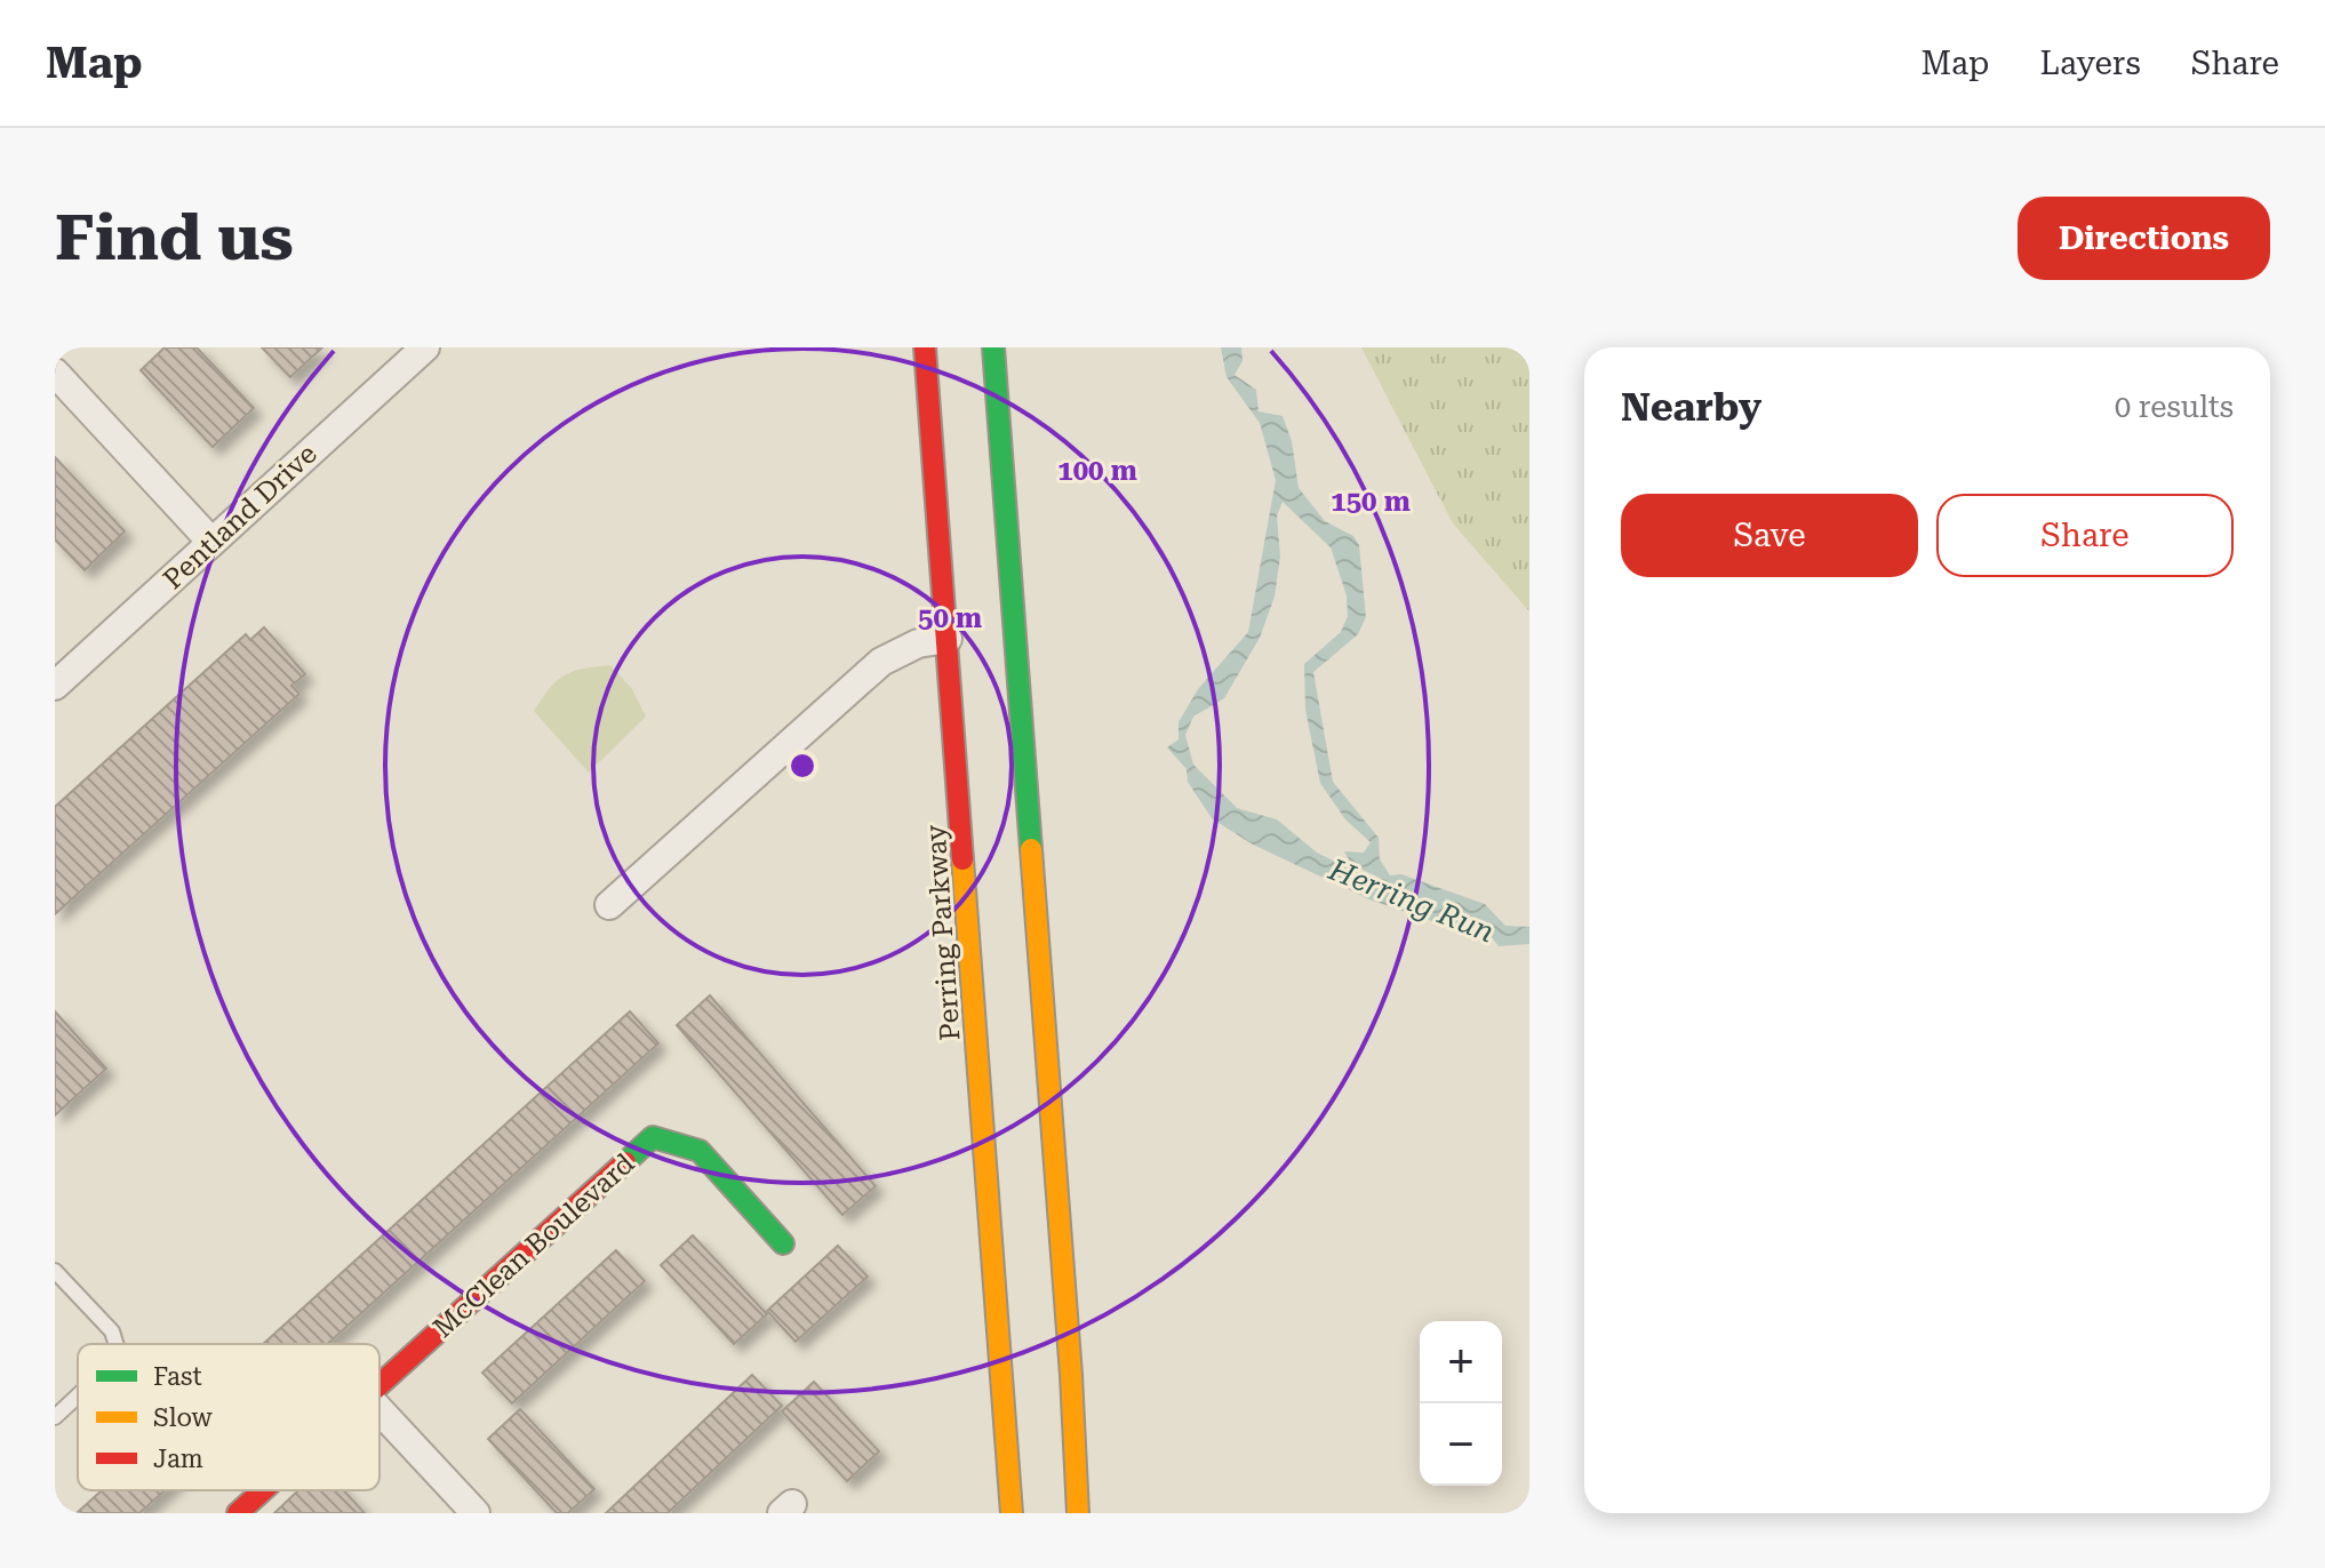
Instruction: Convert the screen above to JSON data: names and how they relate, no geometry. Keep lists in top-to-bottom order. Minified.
{"streets":{"main road":["Perring Parkway","McClean Boulevard"],"street":["Pentland Drive"]},"water":["Herring Run"],"legend":["Fast","Slow","Jam"],"page":{"header":"Map","nav":["Map","Layers","Share"],"buttons":["Directions",["Save","Share"]],"title":"Find us","heading":["Nearby","0 results"],"map_buttons":["+","−"]},"rings":["100 m","150 m","50 m"]}
